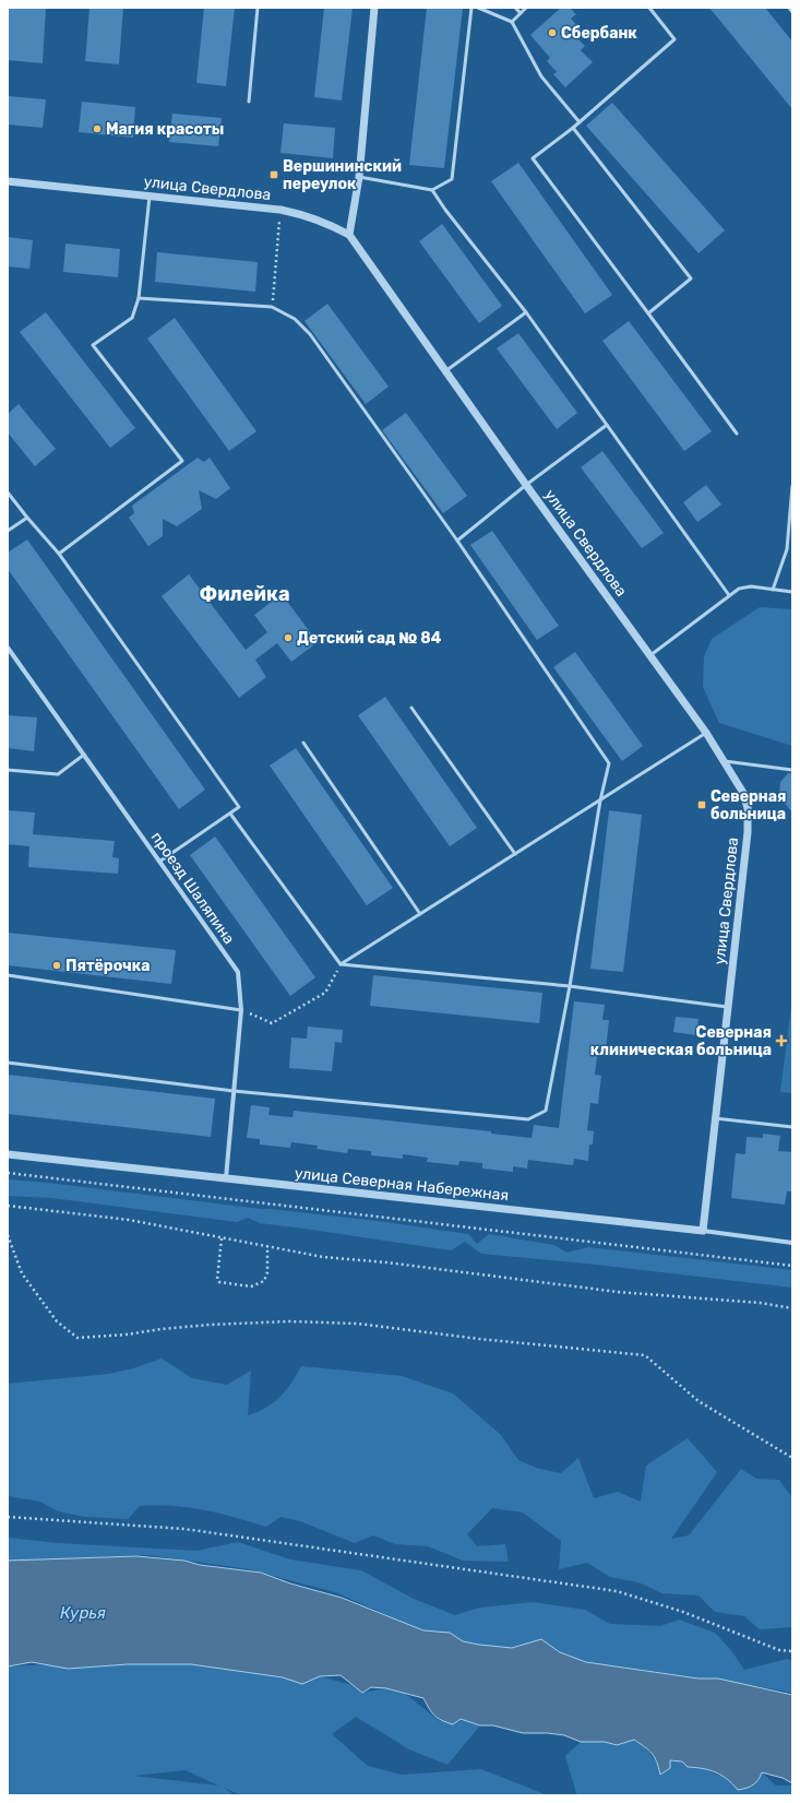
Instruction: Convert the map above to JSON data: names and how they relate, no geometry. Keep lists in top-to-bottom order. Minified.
{"streets":{"street":["улица Свердлова","проезд Шаляпина","улица Северная Набережная"]},"crossings":[["улица Свердлова","улица Северная Набережная"],["проезд Шаляпина","улица Северная Набережная"]],"districts":["Филейка"],"water":["Курья"],"places":{"other":["Сбербанк","Магия красоты","Детский сад № 84","Пятёрочка"],"transit":["Вершининский переулок","Северная больница"],"health":["Северная клиническая больница"]}}
